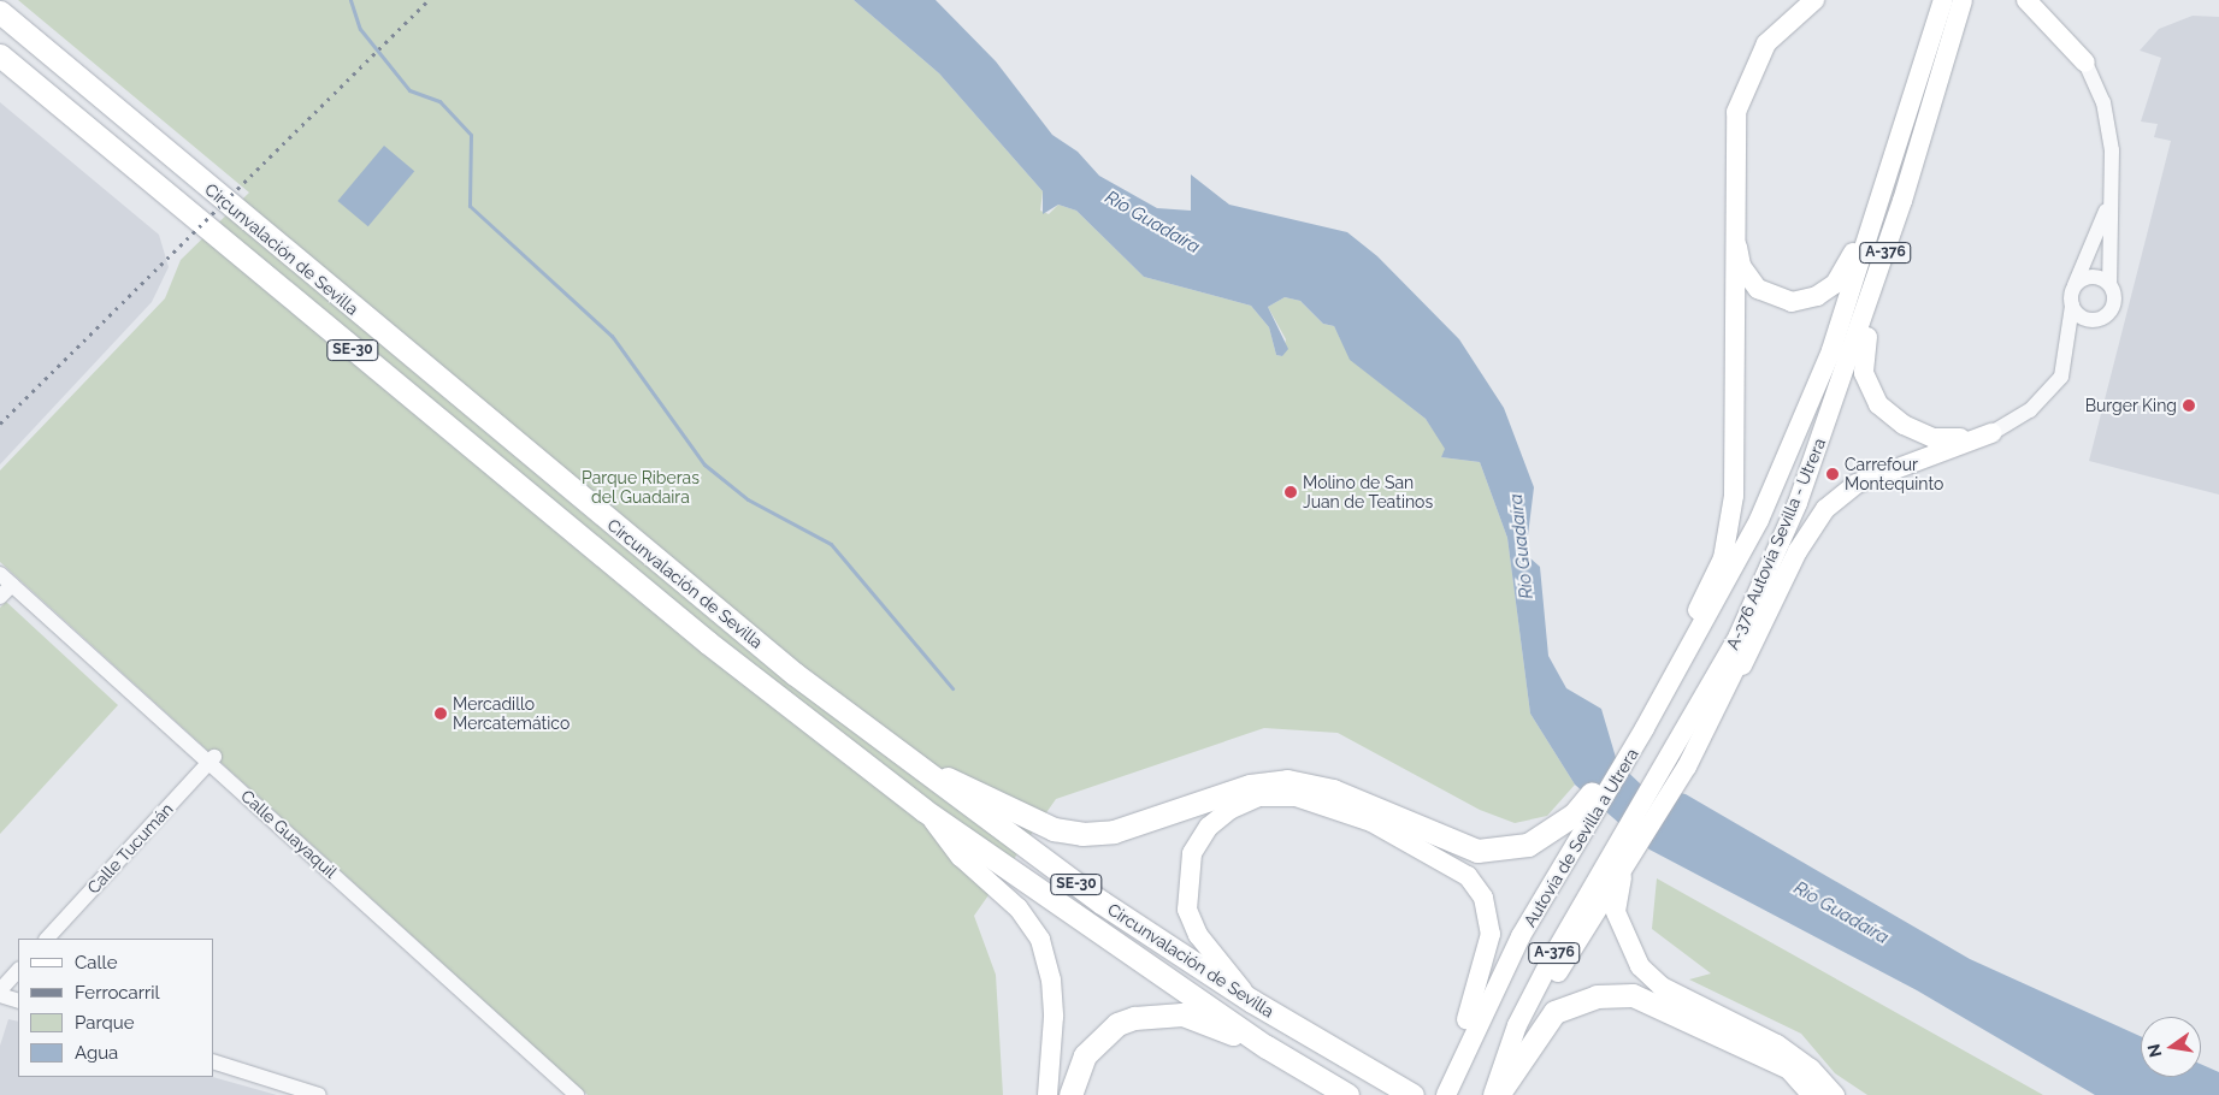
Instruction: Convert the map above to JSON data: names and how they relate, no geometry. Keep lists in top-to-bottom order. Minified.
{"streets":{"highway":["Circunvalación de Sevilla","SE-30"],"main road":["A-376","A-376 Autovía Sevilla - Utrera","Autovía de Sevilla a Utrera"],"street":["Calle Guayaquil","Calle Tucumán"]},"crossings":[["A-376 Autovía Sevilla - Utrera","Autovía de Sevilla a Utrera"],["Calle Guayaquil","Calle Tucumán"]],"water":["Río Guadaíra"],"parks":["Parque Riberas del Guadaira"],"places":["Burger King","Carrefour Montequinto","Molino de San Juan de Teatinos","Mercadillo Mercatemático"],"legend":["Calle","Ferrocarril","Parque","Agua"],"north":"left"}
